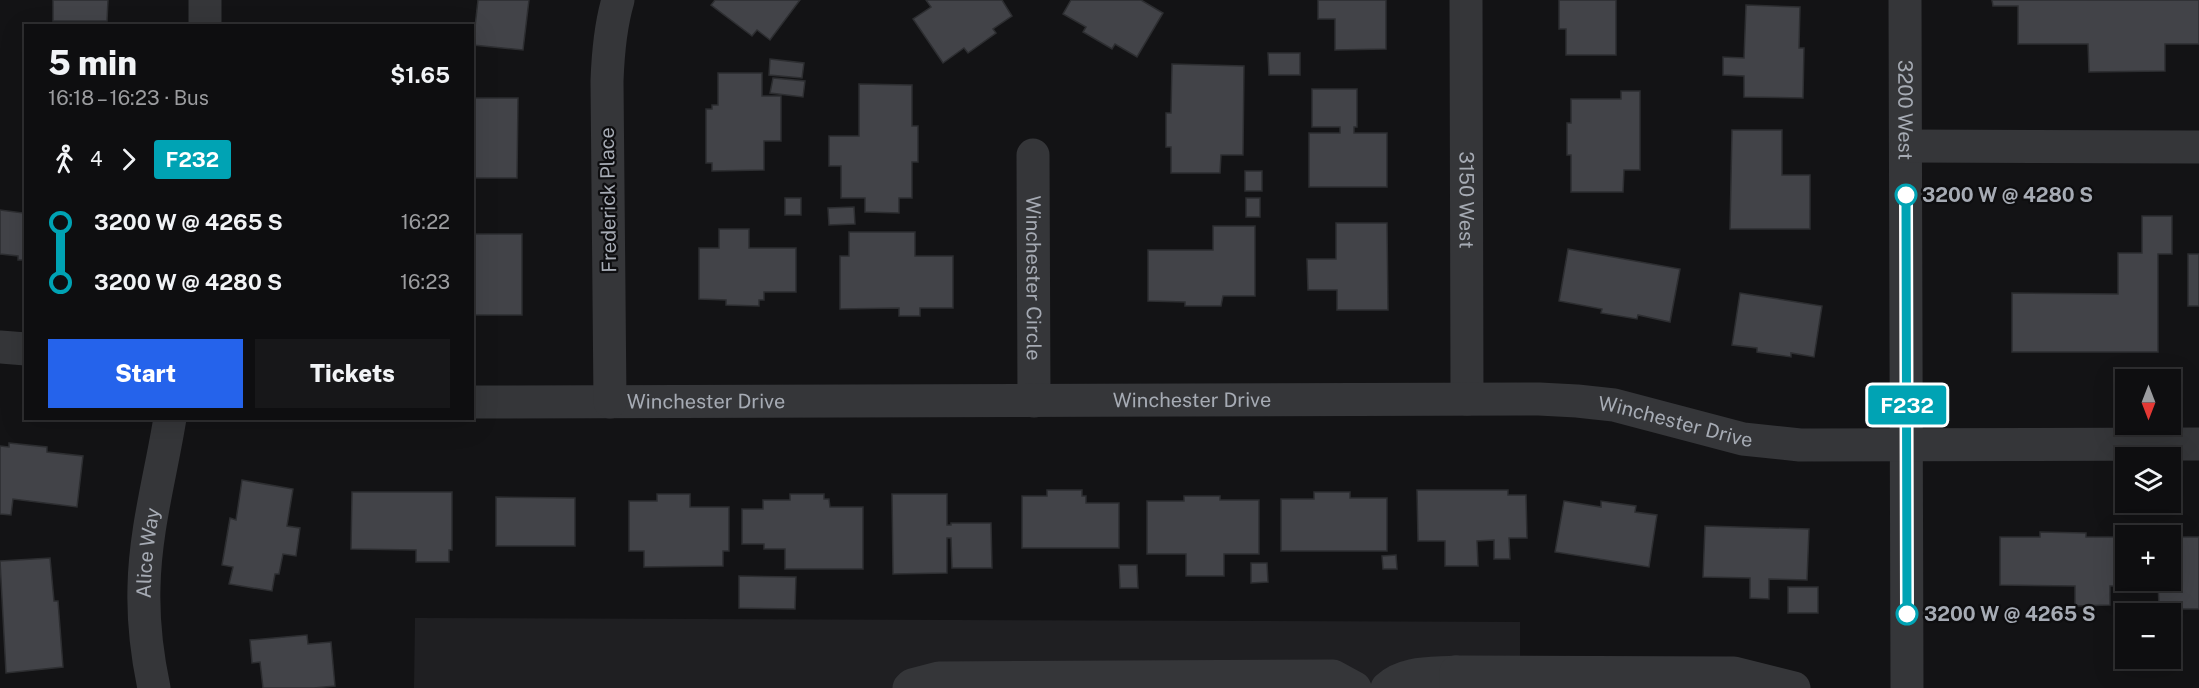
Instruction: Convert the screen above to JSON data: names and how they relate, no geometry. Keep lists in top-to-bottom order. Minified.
{"streets":{"street":["3200 West","Frederick Place","3150 West","Winchester Circle","Winchester Drive","Alice Way"]},"crossings":[["3200 West","Winchester Drive"],["Frederick Place","Winchester Drive"],["3150 West","Winchester Drive"],["Winchester Circle","Winchester Drive"]],"places":["3200 W @ 4280 S","3200 W @ 4265 S"],"lines":["bus line F232"],"north":"bottom","page":{"on_map":"F232","heading":["5 min","16:18 – 16:23 · Bus","$1.65"],"legs":["4","F232"],"list":[{"name":"3200 W @ 4265 S","value":"16:22"},{"name":"3200 W @ 4280 S","value":"16:23"}],"buttons":["Start","Tickets"],"map_buttons":["+","−"]}}
